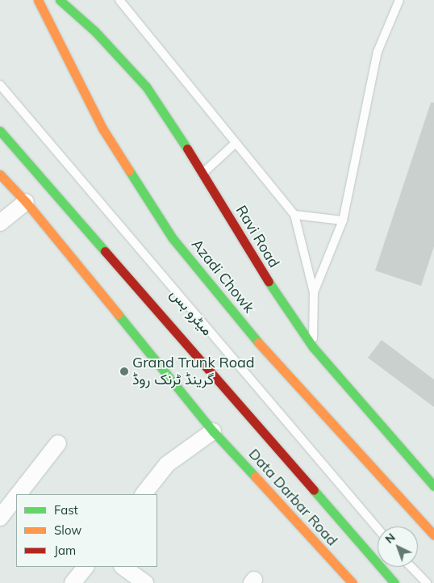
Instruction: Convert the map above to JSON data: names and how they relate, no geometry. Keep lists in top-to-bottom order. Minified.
{"streets":{"main road":["Ravi Road","Azadi Chowk","Data Darbar Road"],"lane":["میٹرو بس"]},"places":["Grand Trunk Road گرینڈ ٹرنک روڈ"],"legend":["Fast","Slow","Jam"],"north":"top left"}
